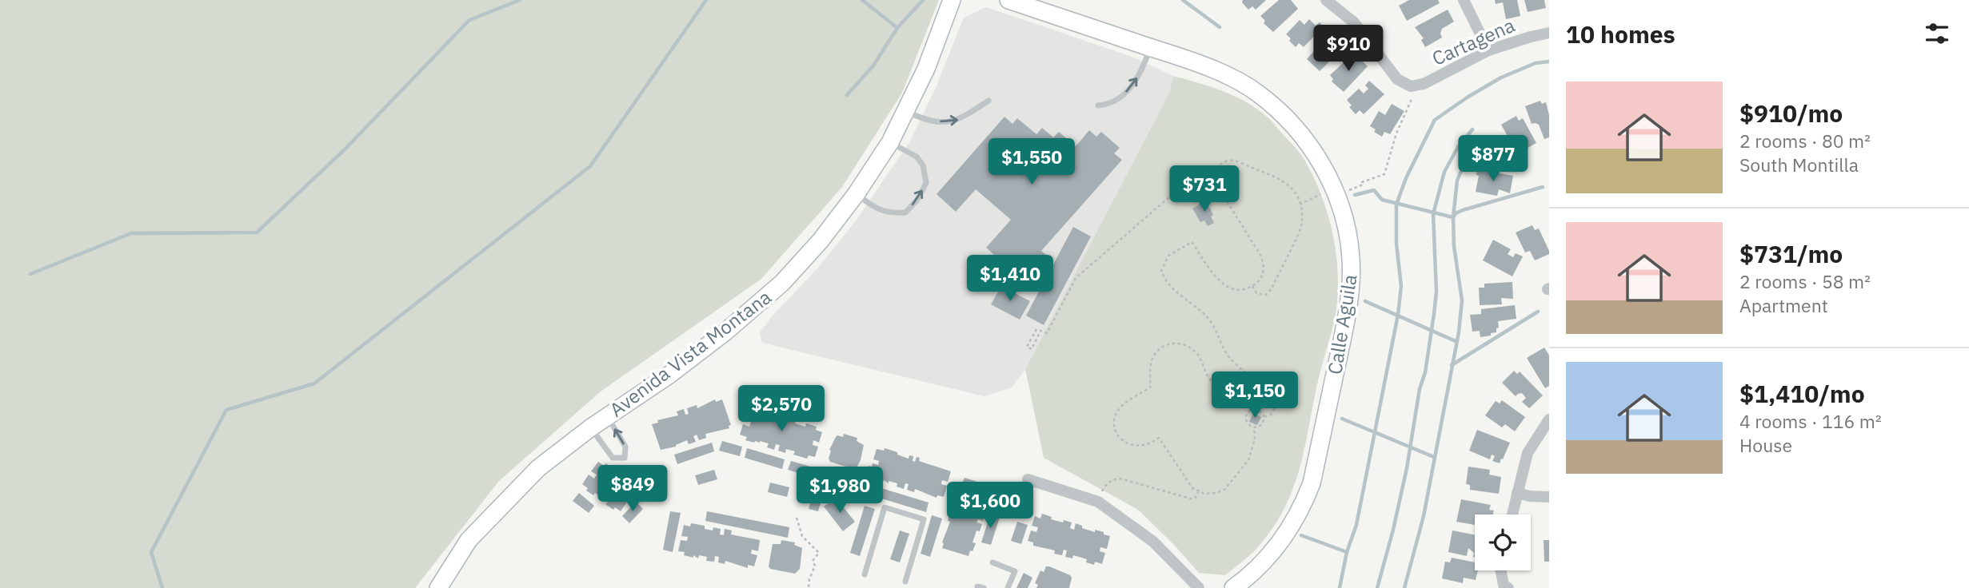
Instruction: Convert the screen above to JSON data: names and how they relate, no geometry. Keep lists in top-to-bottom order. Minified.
{"streets":{"street":["Cartagena","Calle Aguila","Avenida Vista Montana"]},"page":{"heading":"10 homes","price":["$910","$877","$1,550","$731","$1,410","$1,150","$2,570","$849","$1,980","$1,600"],"list":[{"name":"$910/mo","note":"2 rooms · 80 m² · South Montilla"},{"name":"$731/mo","note":"2 rooms · 58 m² · Apartment"},{"name":"$1,410/mo","note":"4 rooms · 116 m² · House"}]}}
